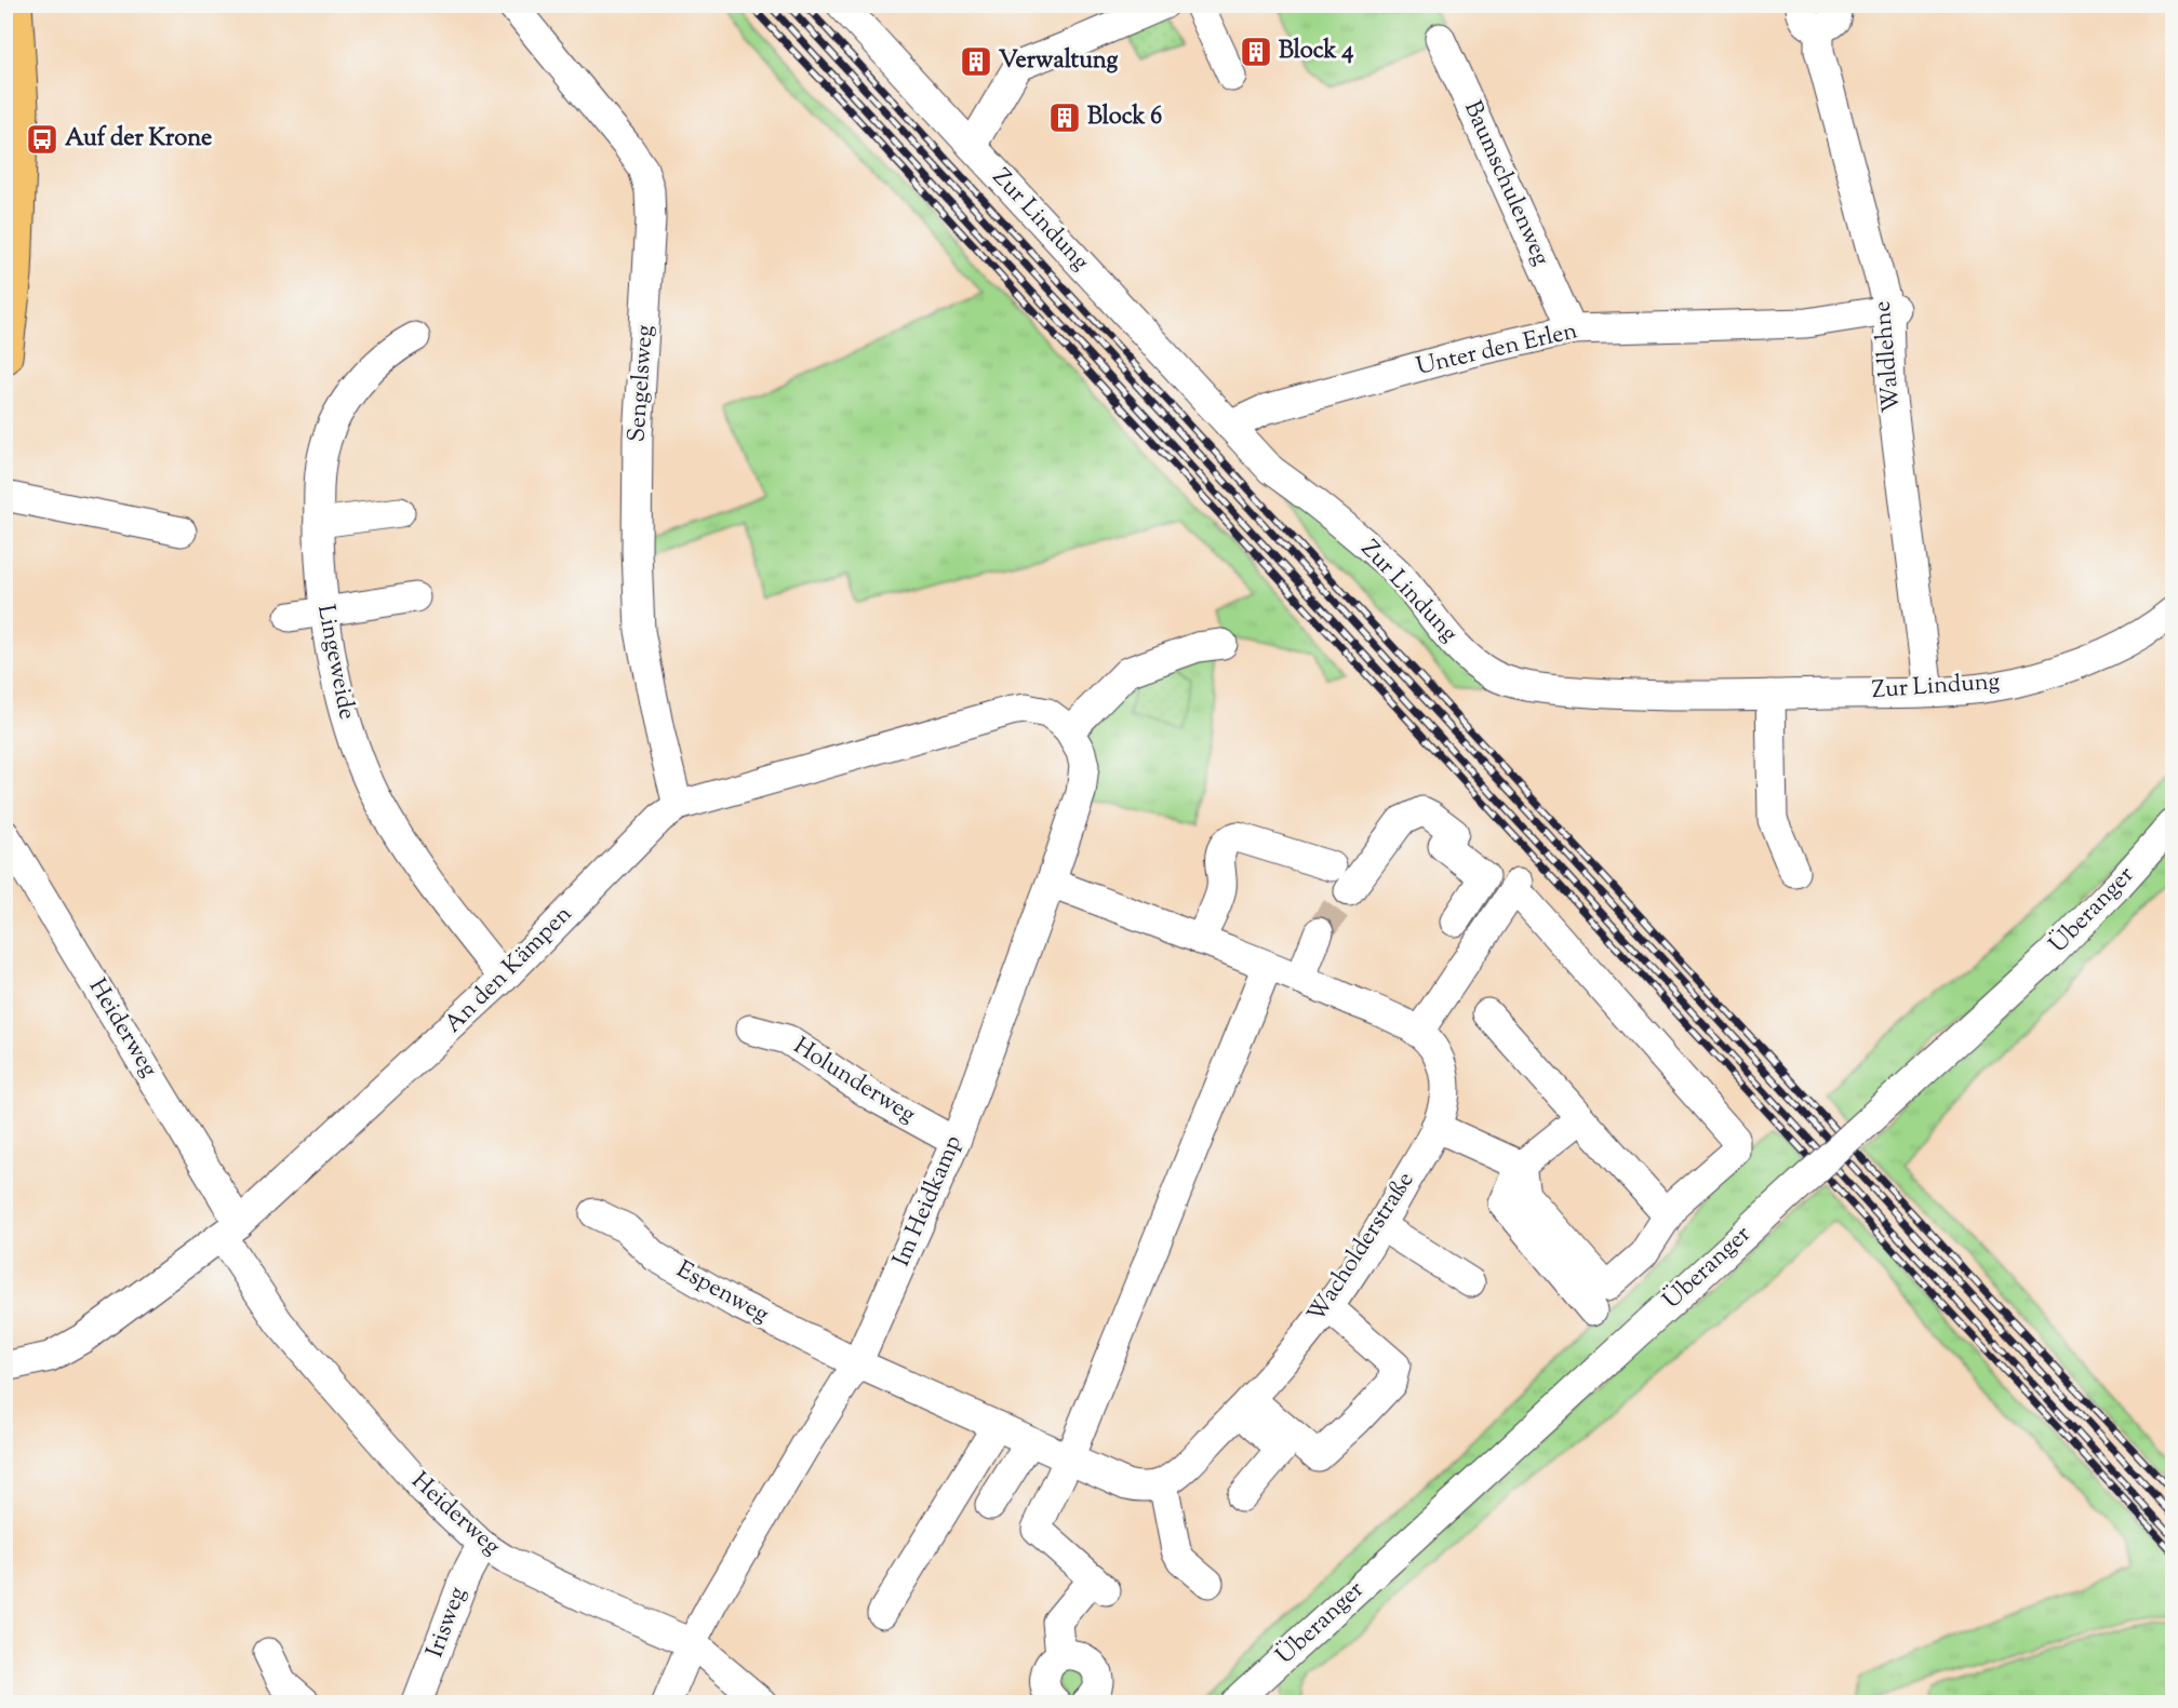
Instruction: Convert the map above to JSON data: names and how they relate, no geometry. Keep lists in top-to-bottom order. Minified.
{"streets":{"street":["Baumschulenweg","Zur Lindung","Unter den Erlen","Waldlehne","Sengelsweg","Lingeweide","Überanger","An den Kämpen","Heiderweg","Holunderweg","Im Heidkamp","Wacholderstraße","Espenweg","Irisweg"]},"crossings":[["Baumschulenweg","Unter den Erlen"],["Zur Lindung","Unter den Erlen"],["Zur Lindung","Waldlehne"],["Unter den Erlen","Waldlehne"],["Sengelsweg","An den Kämpen"],["Lingeweide","An den Kämpen"],["An den Kämpen","Heiderweg"],["An den Kämpen","Im Heidkamp"],["Heiderweg","Im Heidkamp"],["Heiderweg","Irisweg"],["Holunderweg","Im Heidkamp"],["Im Heidkamp","Wacholderstraße"],["Im Heidkamp","Espenweg"]],"places":{"building":["Block 4","Verwaltung","Block 6"],"bus stop":["Auf der Krone"]}}
